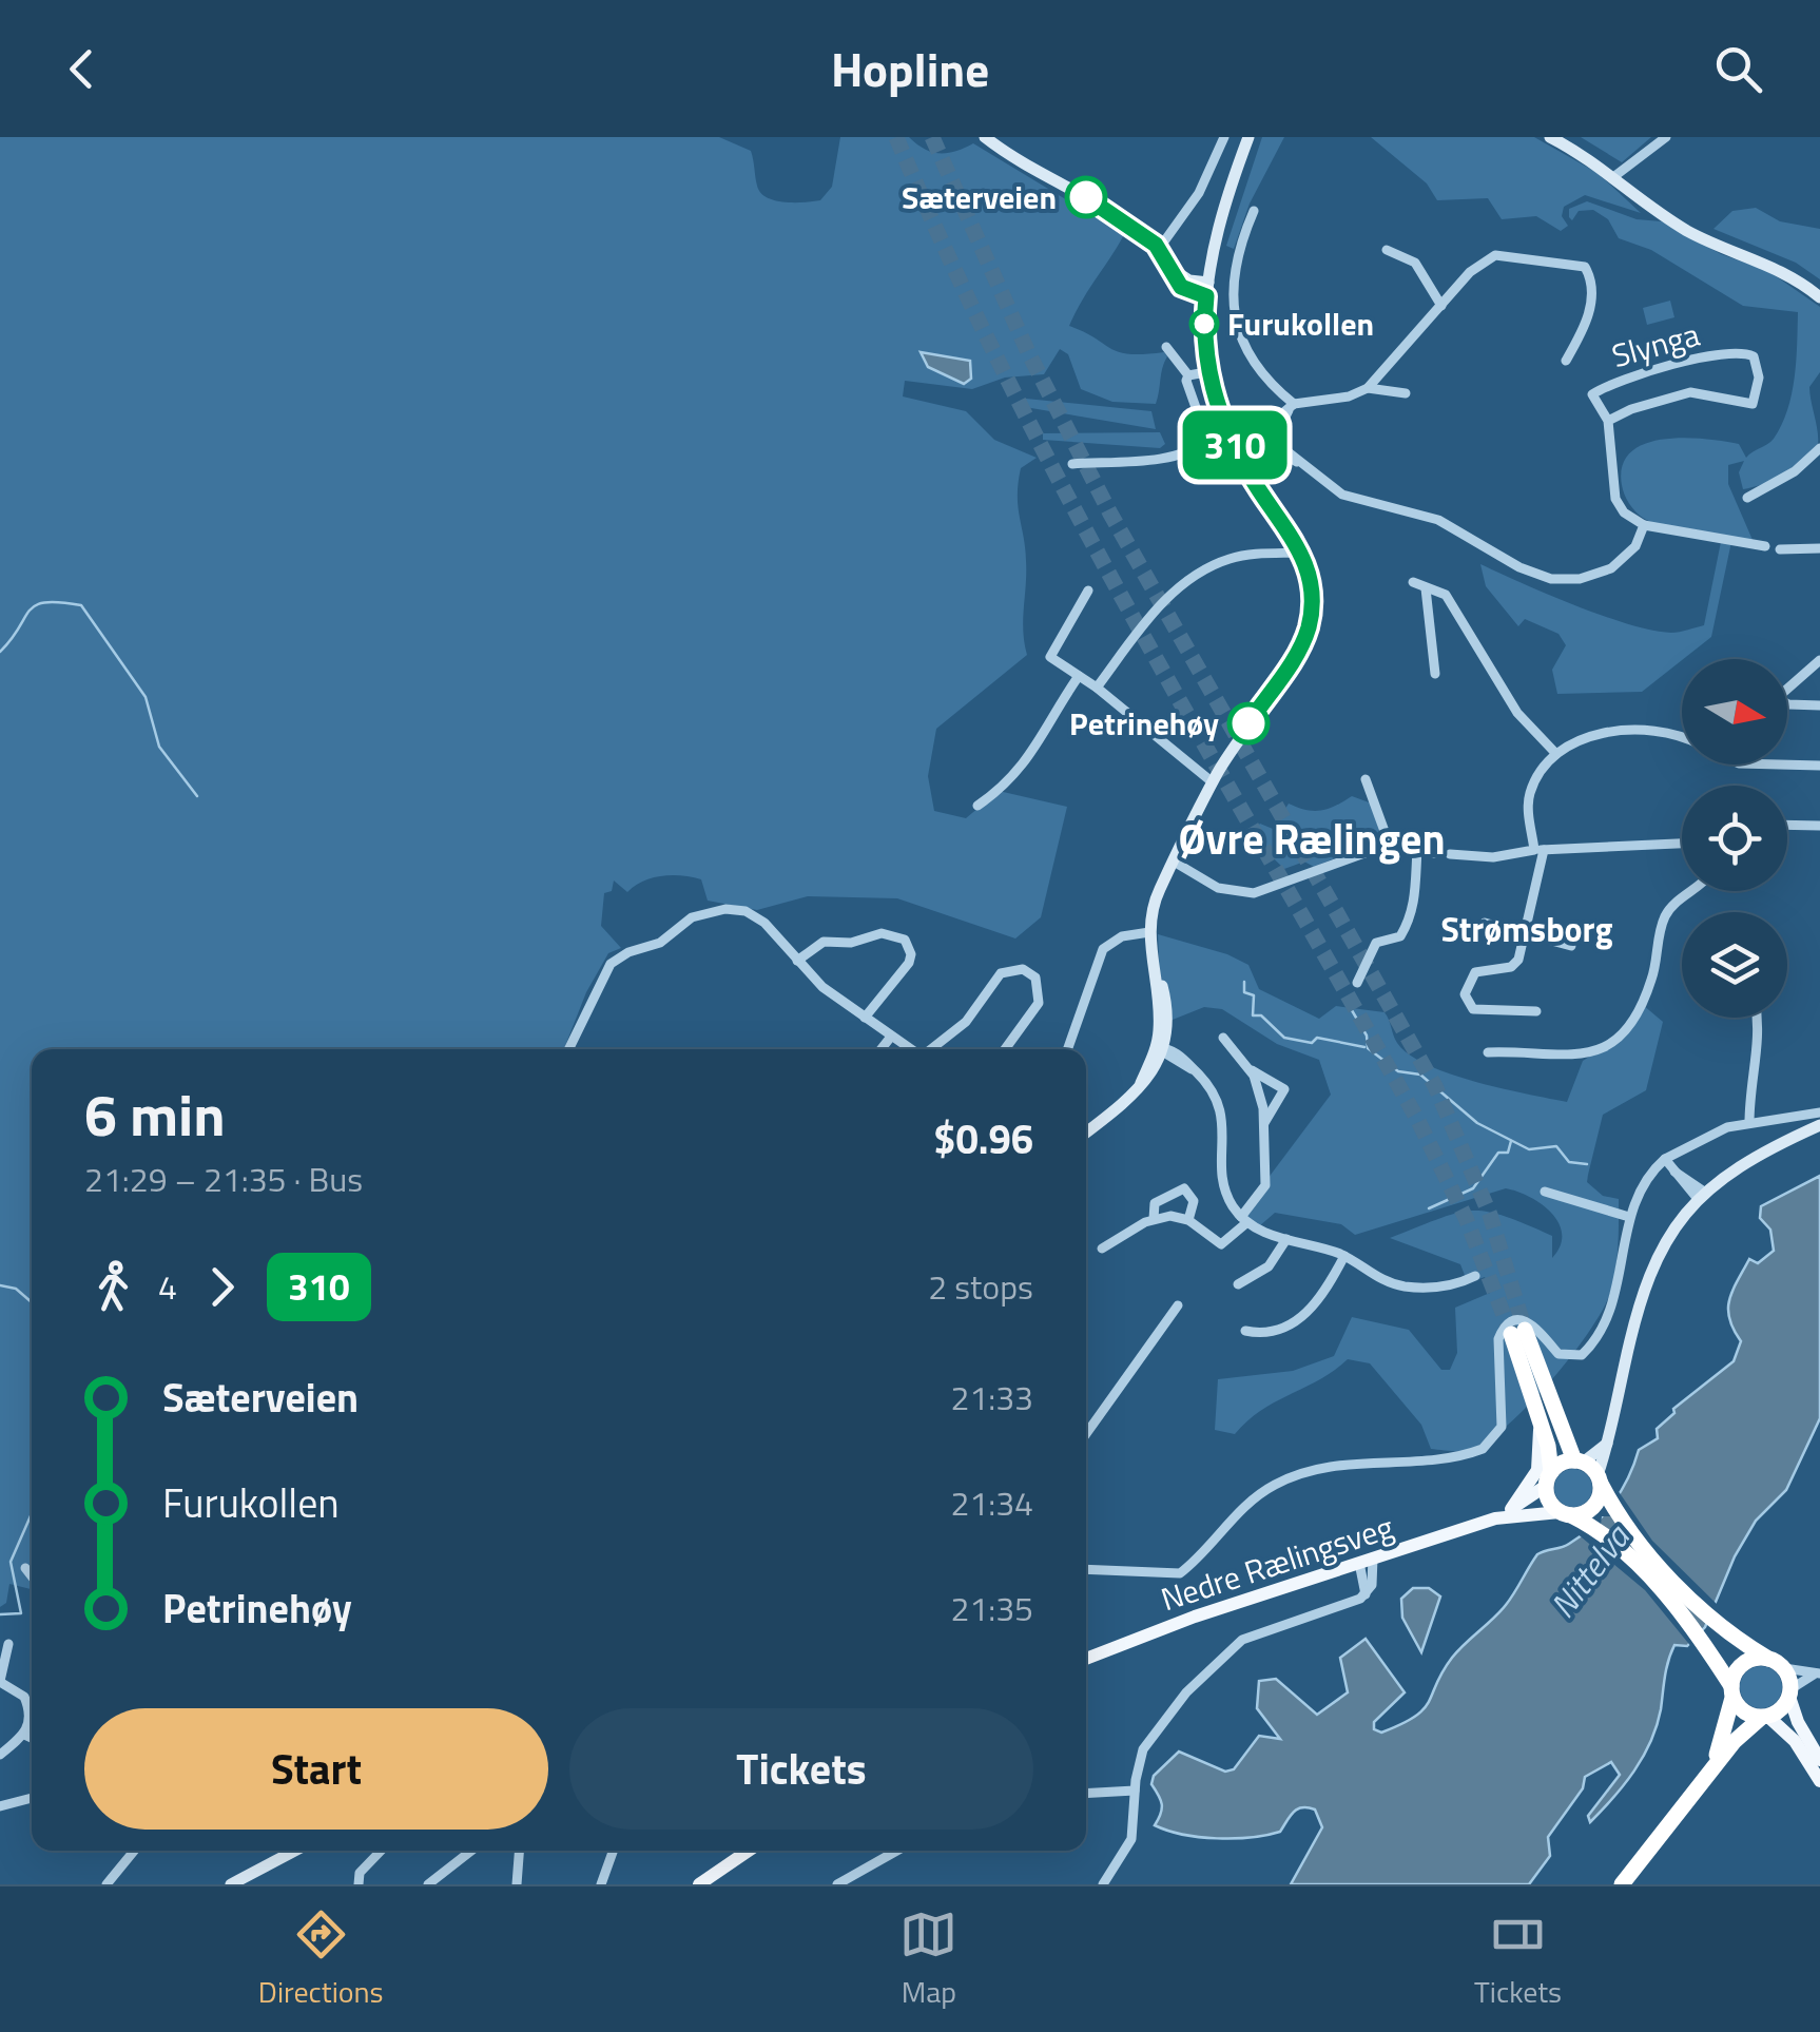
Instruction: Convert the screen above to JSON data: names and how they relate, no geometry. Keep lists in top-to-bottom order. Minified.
{"streets":{"main road":["Nedre Rælingsveg"],"street":["Slynga"]},"districts":["Øvre Rælingen","Strømsborg"],"water":["Nittelva"],"places":["Sæterveien","Furukollen","Petrinehøy"],"lines":["bus line 310"],"north":"right","page":{"header":"Hopline","on_map":"310","heading":["6 min","21:29 – 21:35 · Bus","$0.96"],"legs":["4","310","2 stops"],"list":[{"name":"Sæterveien","value":"21:33"},{"name":"Furukollen","value":"21:34"},{"name":"Petrinehøy","value":"21:35"}],"buttons":["Start","Tickets"],"tabs":["Directions","Map","Tickets"]}}
